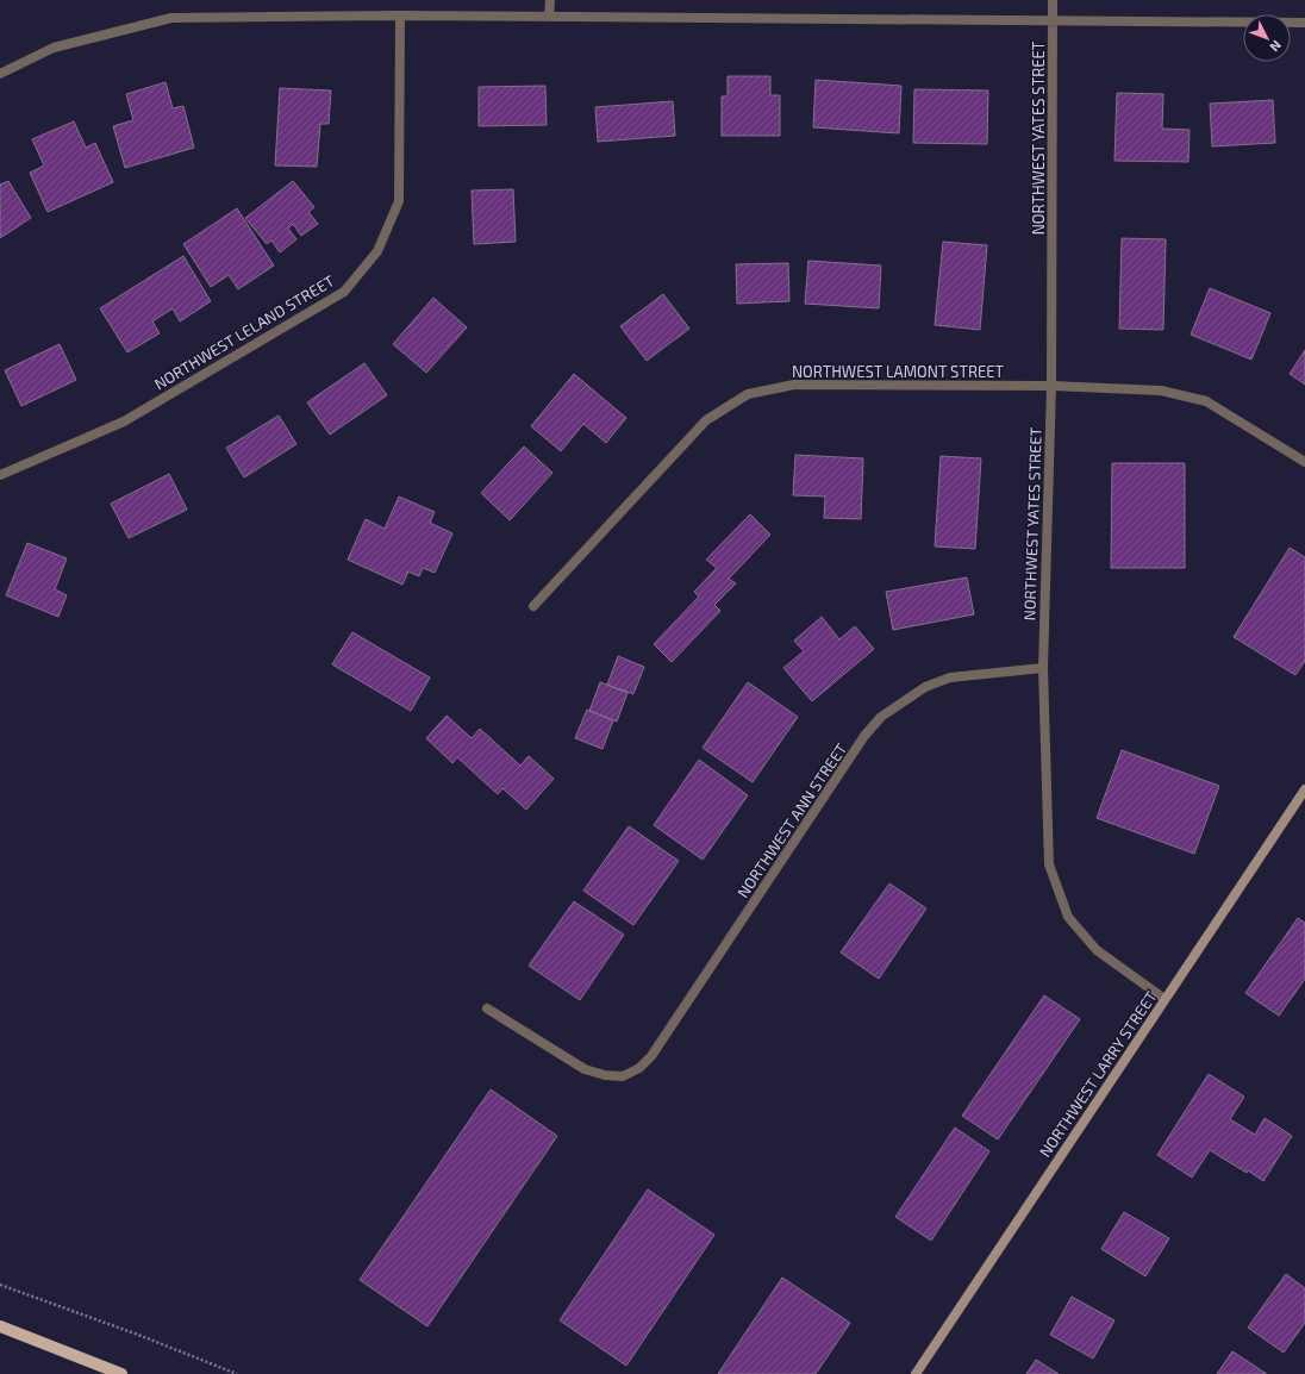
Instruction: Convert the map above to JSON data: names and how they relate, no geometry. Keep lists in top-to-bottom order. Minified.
{"streets":{"street":["NORTHWEST YATES STREET","NORTHWEST LELAND STREET","NORTHWEST LAMONT STREET","NORTHWEST ANN STREET","NORTHWEST LARRY STREET"]},"crossings":[["NORTHWEST YATES STREET","NORTHWEST LAMONT STREET"],["NORTHWEST YATES STREET","NORTHWEST ANN STREET"],["NORTHWEST YATES STREET","NORTHWEST LARRY STREET"]],"north":"bottom right"}
